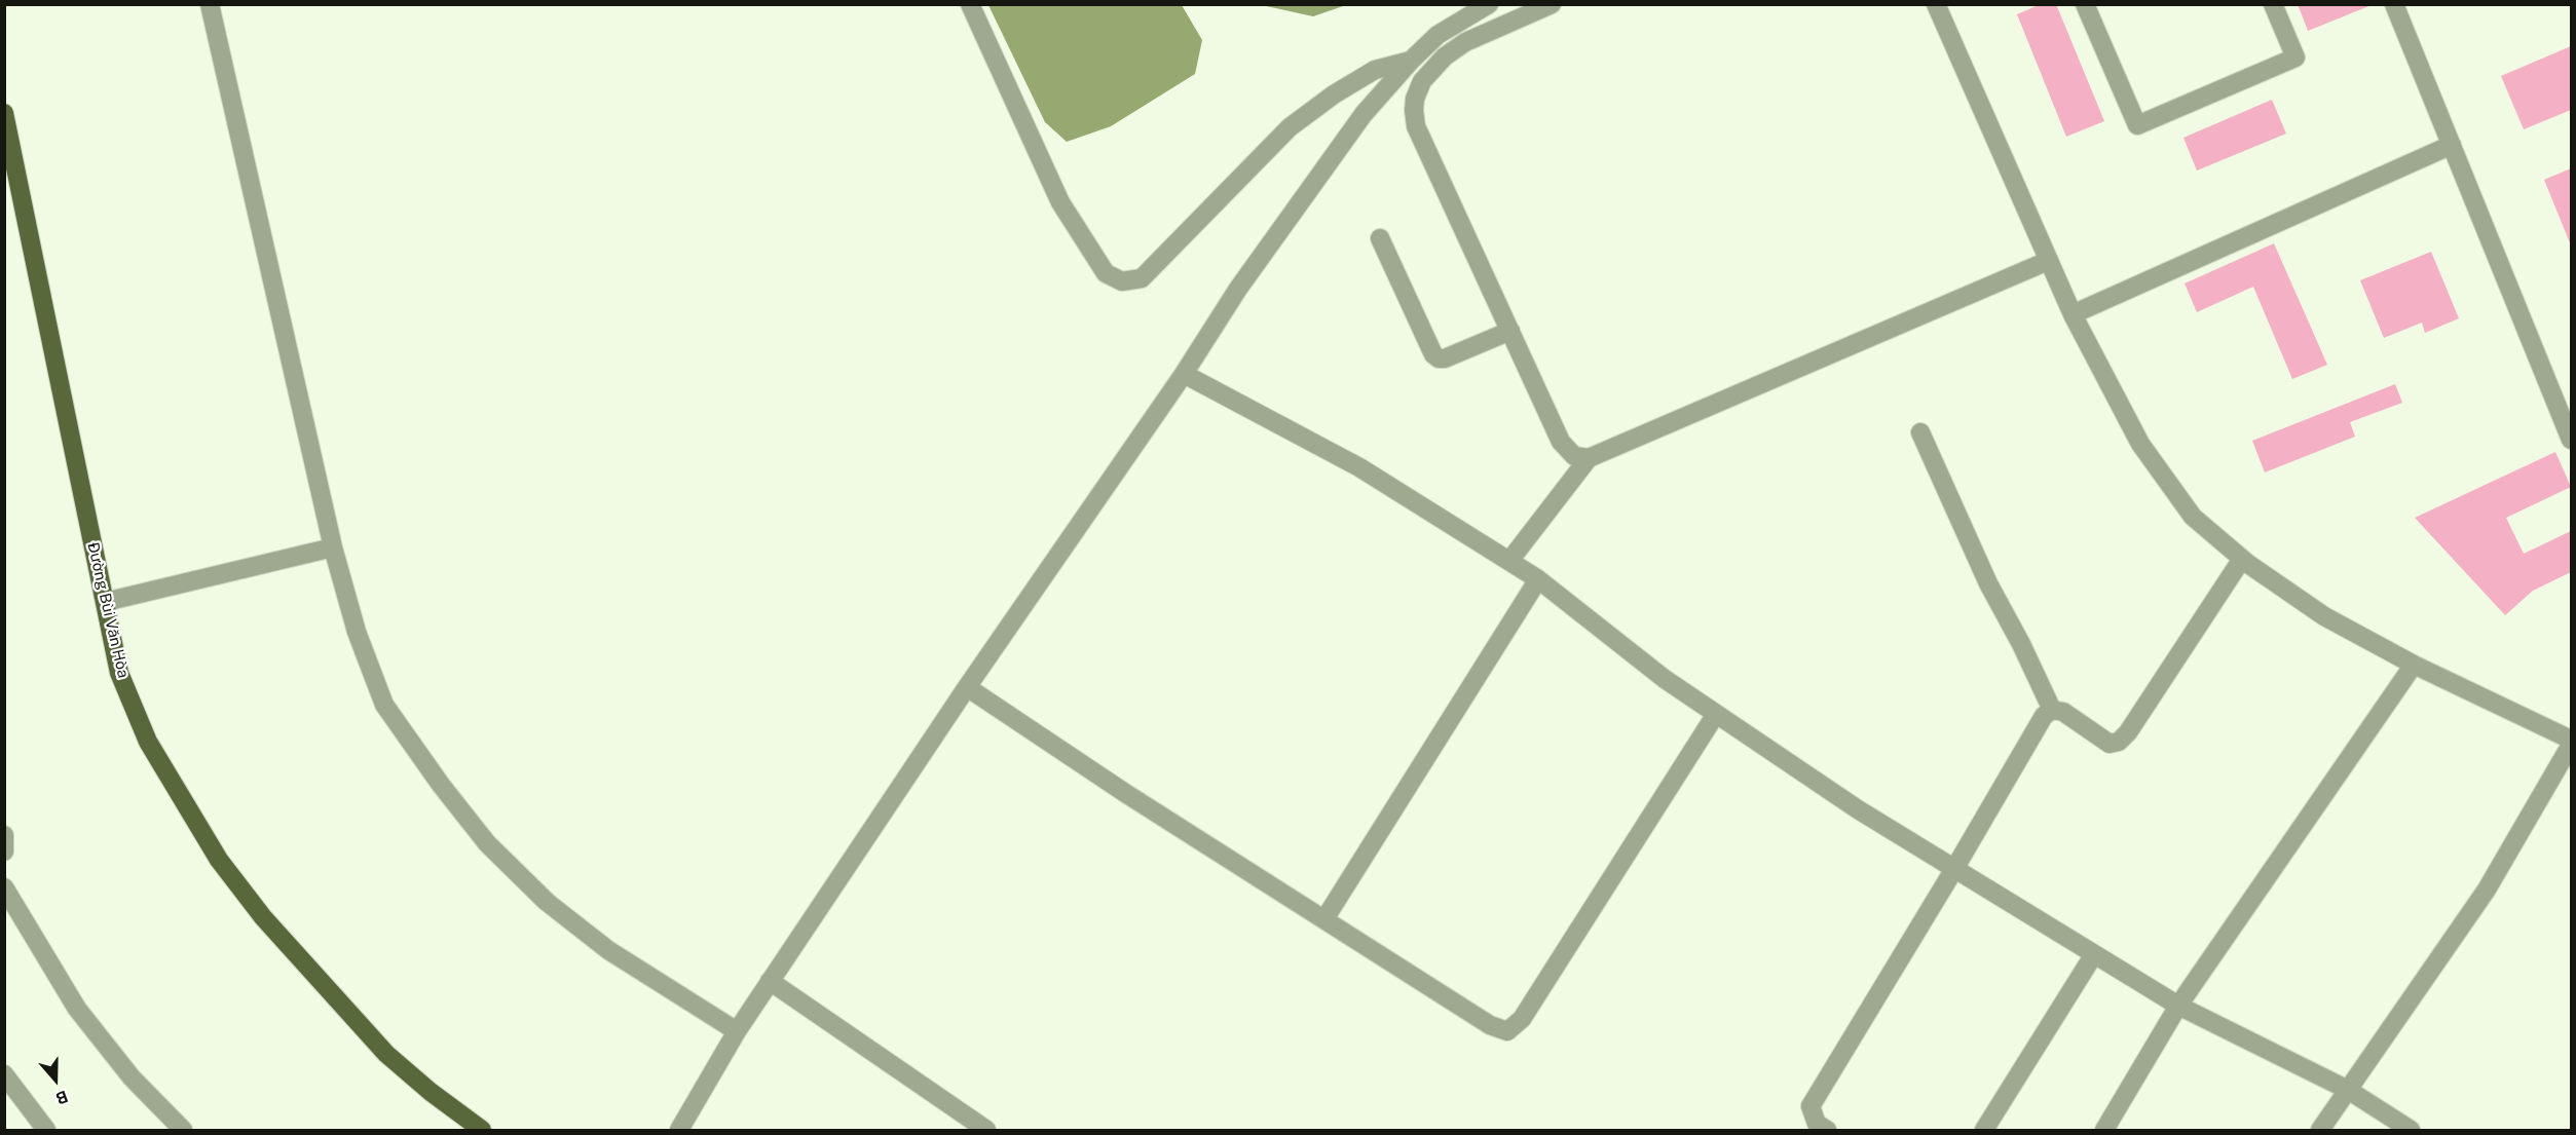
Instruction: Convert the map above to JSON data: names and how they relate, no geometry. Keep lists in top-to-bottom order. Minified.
{"streets":{"main road":["Đường Bùi Văn Hòa"]},"north":"bottom"}
